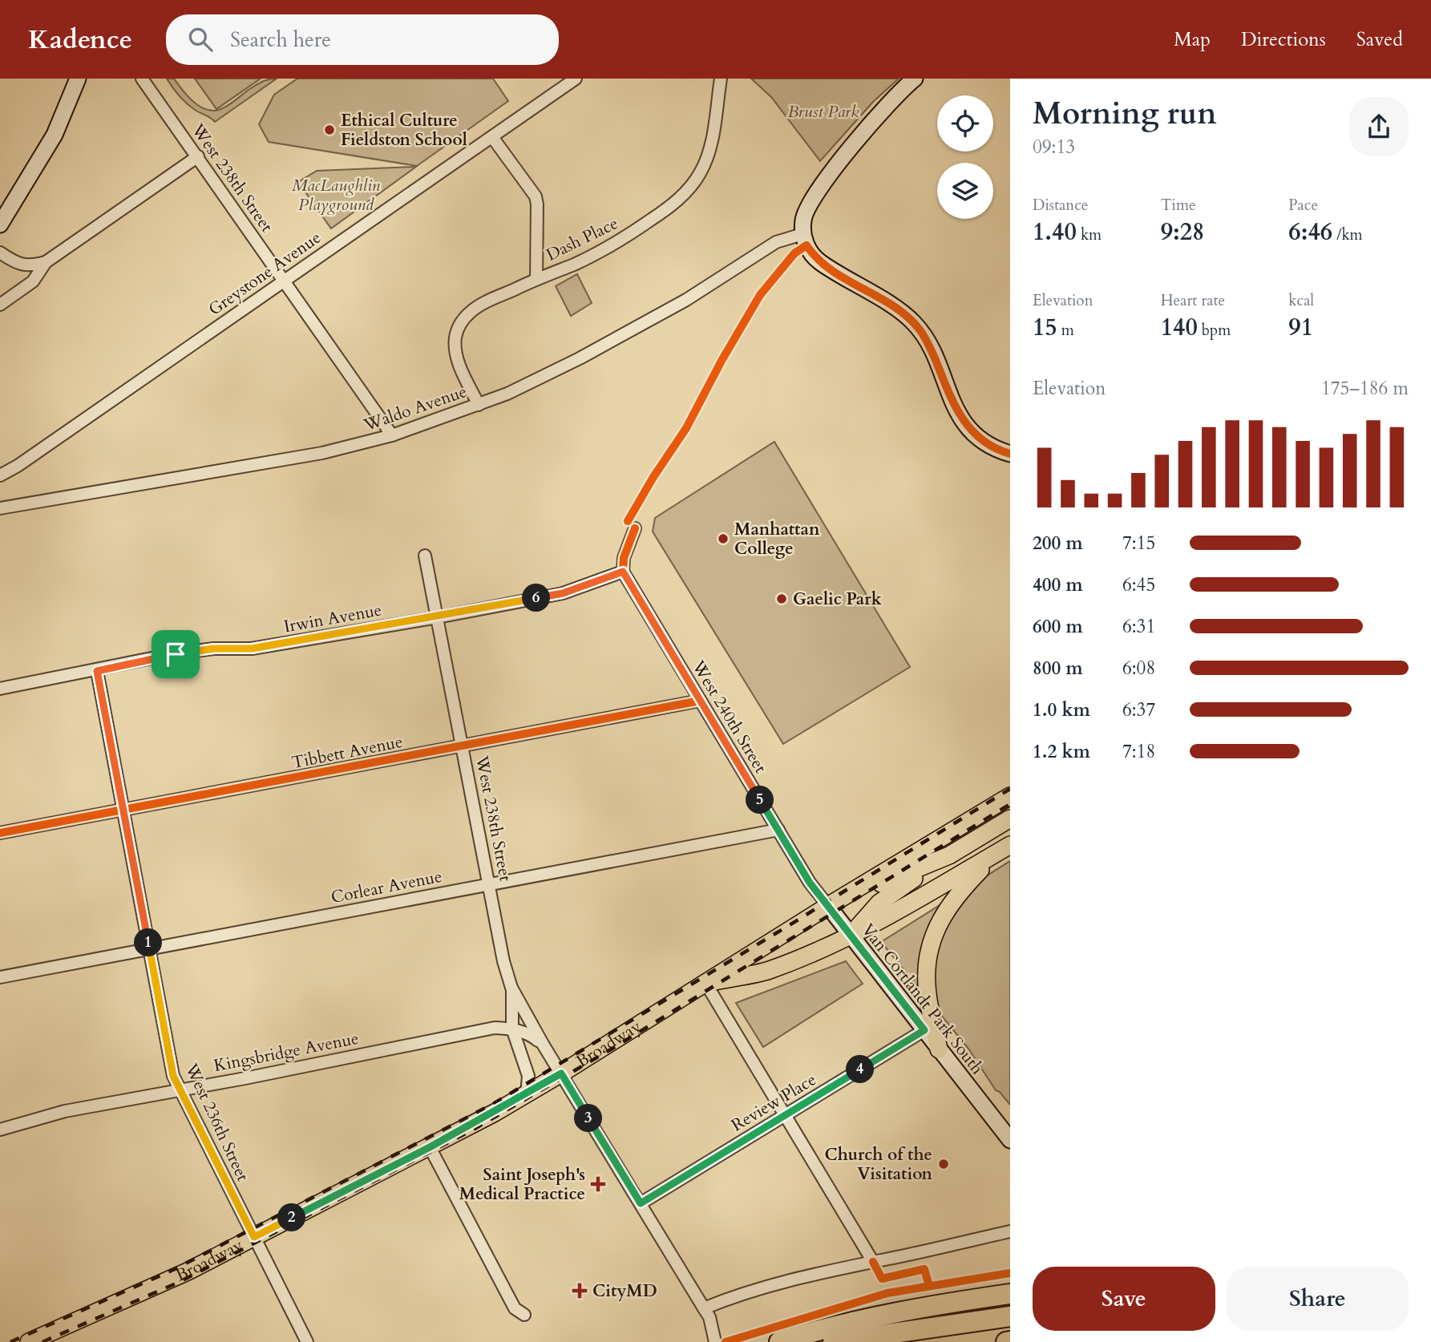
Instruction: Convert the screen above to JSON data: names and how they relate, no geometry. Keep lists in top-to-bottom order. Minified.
{"streets":{"main road":["Broadway"],"street":["West 238th Street","Dash Place","Greystone Avenue","Waldo Avenue","Irwin Avenue","West 240th Street","Tibbett Avenue","Corlear Avenue","Van Cortlandt Park South","Kingsbridge Avenue","Review Place","West 236th Street"]},"crossings":[["West 238th Street","Greystone Avenue"],["West 238th Street","Waldo Avenue"],["West 238th Street","Irwin Avenue"],["West 238th Street","Tibbett Avenue"],["West 238th Street","Corlear Avenue"],["West 238th Street","Broadway"],["West 238th Street","Kingsbridge Avenue"],["West 238th Street","Review Place"],["Dash Place","Waldo Avenue"],["Irwin Avenue","West 240th Street"],["Irwin Avenue","West 236th Street"],["West 240th Street","Tibbett Avenue"],["West 240th Street","Corlear Avenue"],["West 240th Street","Van Cortlandt Park South"],["West 240th Street","Broadway"],["Tibbett Avenue","West 236th Street"],["Corlear Avenue","West 236th Street"],["Van Cortlandt Park South","Broadway"],["Van Cortlandt Park South","Review Place"],["Broadway","West 236th Street"],["Kingsbridge Avenue","West 236th Street"]],"parks":["Brust Park","MacLaughlin Playground"],"places":{"other":["Ethical Culture Fieldston School","Manhattan College","Gaelic Park","Church of the Visitation"],"health":["Saint Joseph's Medical Practice","CityMD"]},"page":{"header":"Kadence","search":"Search here","nav":["Map","Directions","Saved"],"heading":["Morning run","09:13"],"stats":[["Distance","1.40 km"],["Time","9:28"],["Pace","6:46 /km"],["Elevation","15 m"],["Heart rate","140 bpm"],["kcal","91"]],"chart":["Elevation","175–186 m"],"list":[{"name":"200 m","note":"7:15"},{"name":"400 m","note":"6:45"},{"name":"600 m","note":"6:31"},{"name":"800 m","note":"6:08"},{"name":"1.0 km","note":"6:37"},{"name":"1.2 km","note":"7:18"}],"pins":["6","5","1","4","3","2"],"buttons":["Save","Share"]}}
